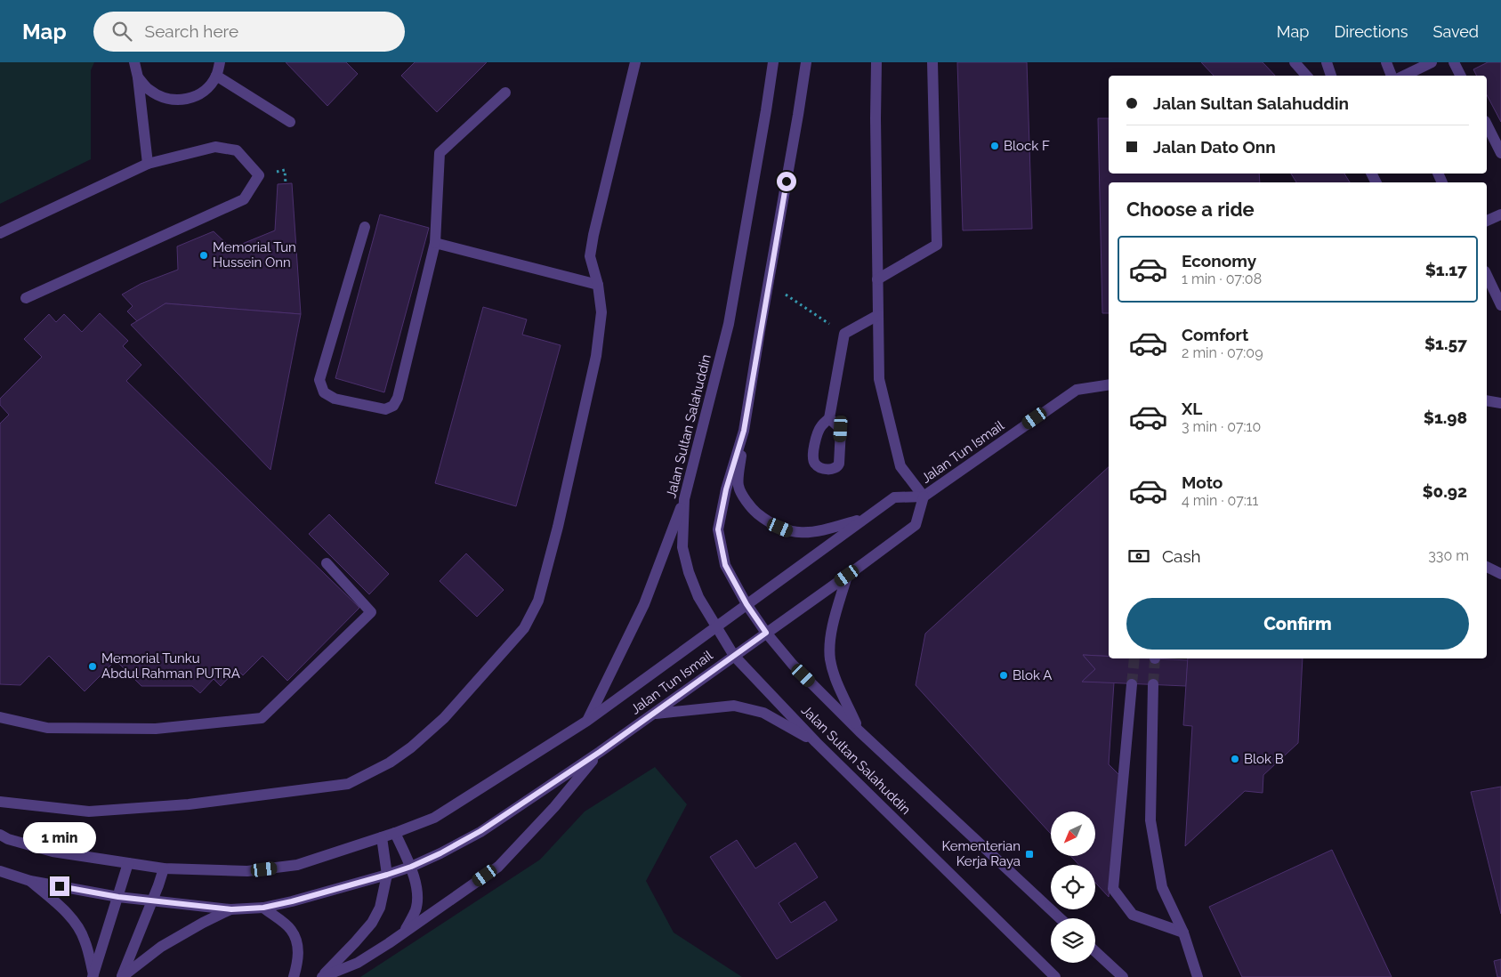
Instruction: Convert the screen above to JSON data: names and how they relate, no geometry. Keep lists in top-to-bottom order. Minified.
{"streets":{"street":["Jalan Sultan Salahuddin","Jalan Tun Ismail"]},"crossings":[["Jalan Sultan Salahuddin","Jalan Tun Ismail"]],"places":{"other":["Block F","Memorial Tun Hussein Onn","Memorial Tunku Abdul Rahman PUTRA","Blok A","Blok B"],"transit":["Kementerian Kerja Raya"]},"north":"bottom left","page":{"header":"Map","search":"Search here","nav":["Map","Directions","Saved"],"banner":["Jalan Sultan Salahuddin","Jalan Dato Onn"],"heading":"Choose a ride","list":[{"name":"Economy","note":"1 min · 07:08","value":"$1.17"},{"name":"Comfort","note":"2 min · 07:09","value":"$1.57"},{"name":"XL","note":"3 min · 07:10","value":"$1.98"},{"name":"Moto","note":"4 min · 07:11","value":"$0.92"}],"pay":["Cash","330 m"],"buttons":"Confirm","bubble":"1 min"}}
